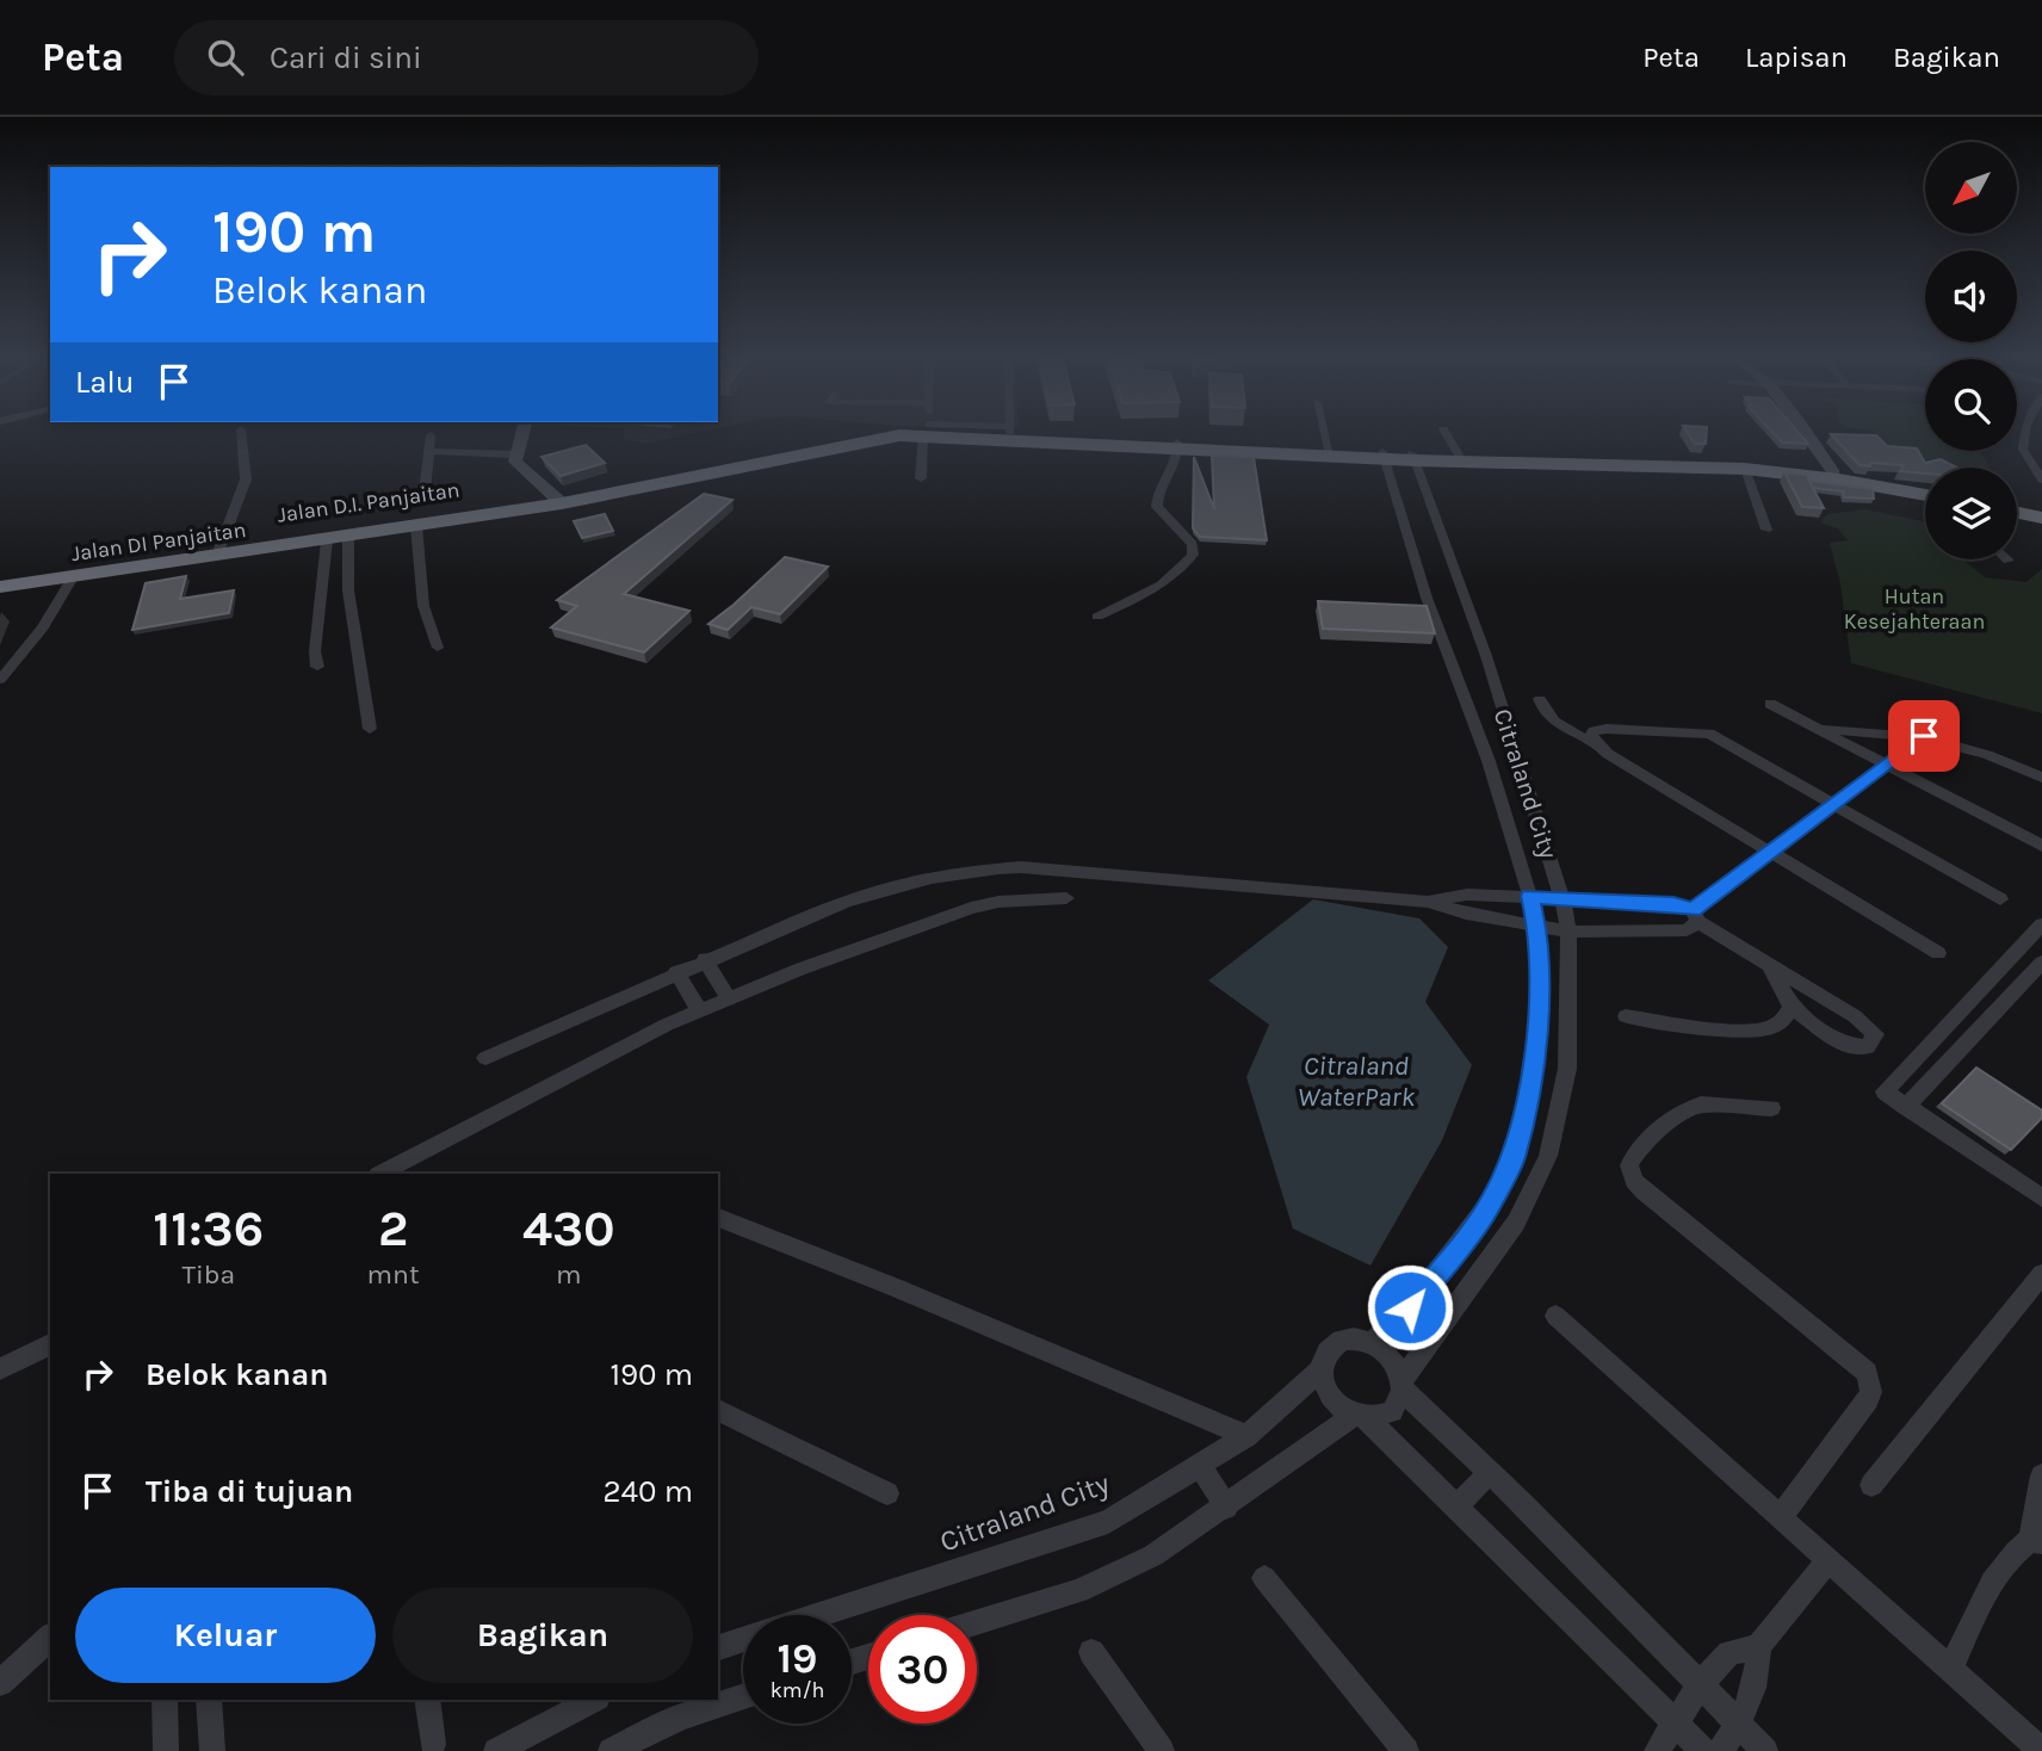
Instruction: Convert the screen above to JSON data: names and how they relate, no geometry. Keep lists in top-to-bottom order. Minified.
{"streets":{"highway":["Jalan D.I. Panjaitan","Jalan DI Panjaitan"],"street":["Citraland City"]},"crossings":[["Jalan D.I. Panjaitan","Jalan DI Panjaitan"],["Jalan DI Panjaitan","Citraland City"]],"water":["Citraland WaterPark"],"parks":["Hutan Kesejahteraan"],"north":"bottom left","page":{"header":"Peta","search":"Cari di sini","nav":["Peta","Lapisan","Bagikan"],"turn":["190 m","Belok kanan"],"then":"Lalu","eta":["11:36","Tiba","2","mnt","430","m"],"list":[{"name":"Belok kanan","value":"190 m"},{"name":"Tiba di tujuan","value":"240 m"}],"buttons":["Keluar","Bagikan"],"speed":"19 km/h","limit":"30"}}
